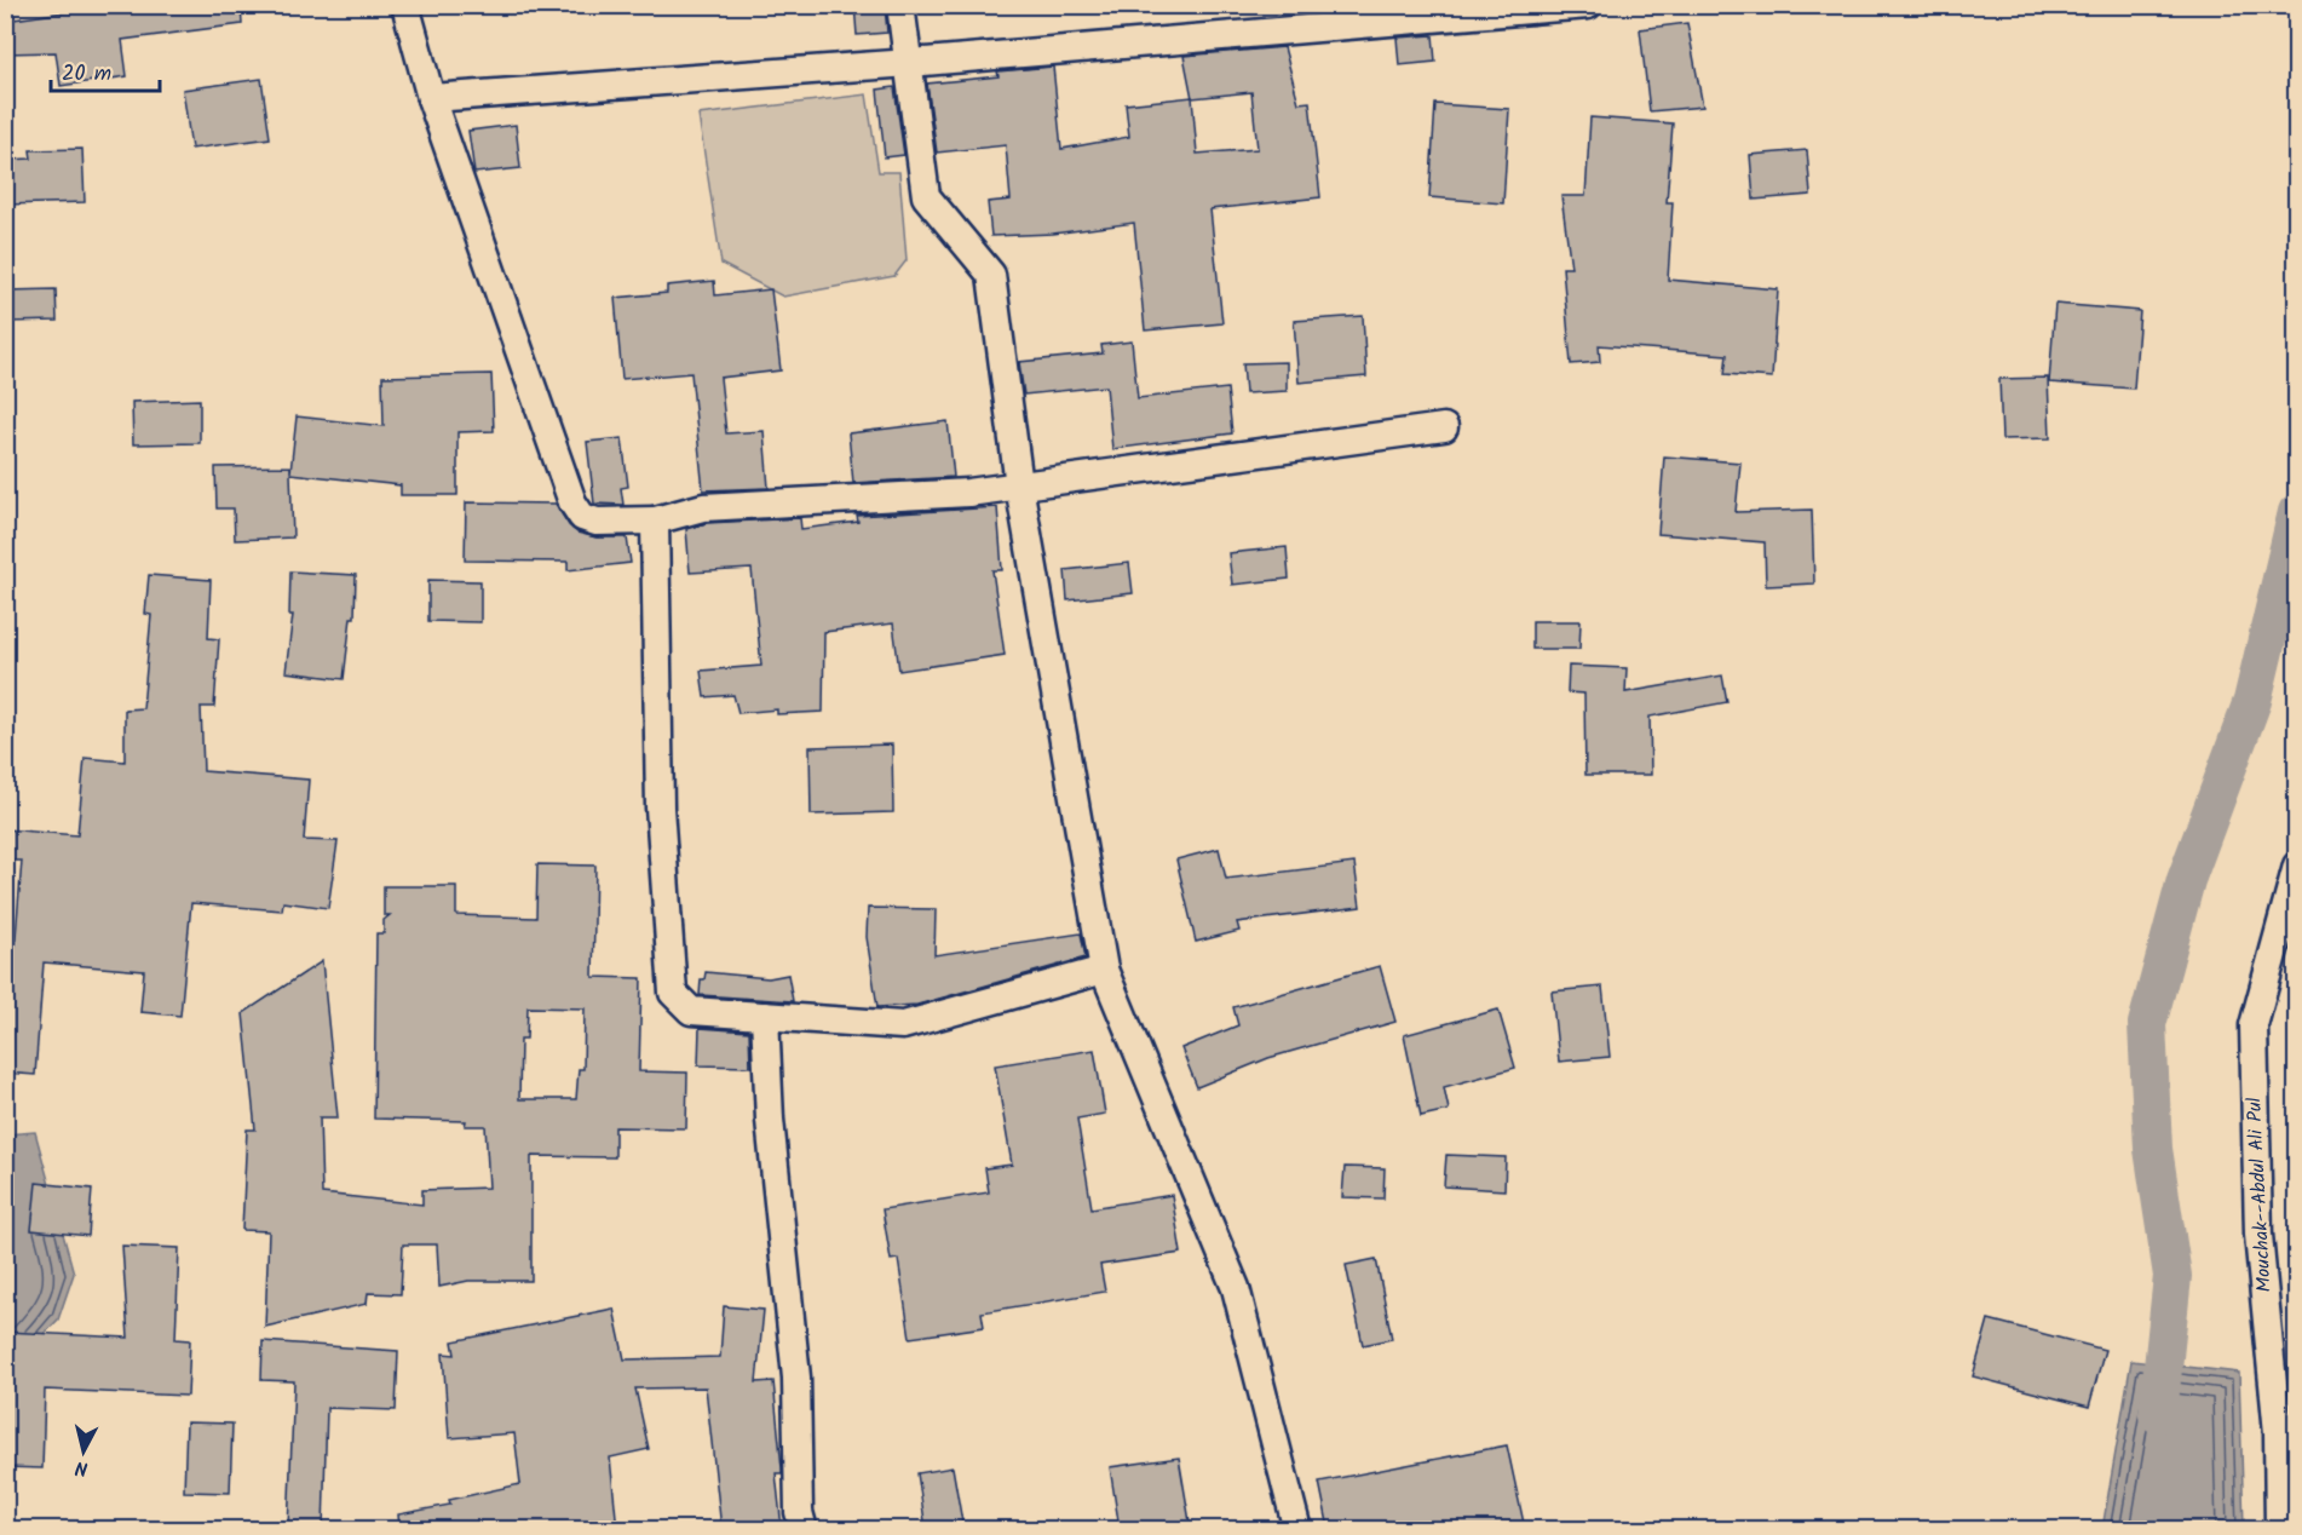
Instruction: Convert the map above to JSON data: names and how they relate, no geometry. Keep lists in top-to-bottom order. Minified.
{"streets":{"street":["Mouchak--Abdul Ali Pul"]},"scale_bar":"20 m","north":"bottom"}
